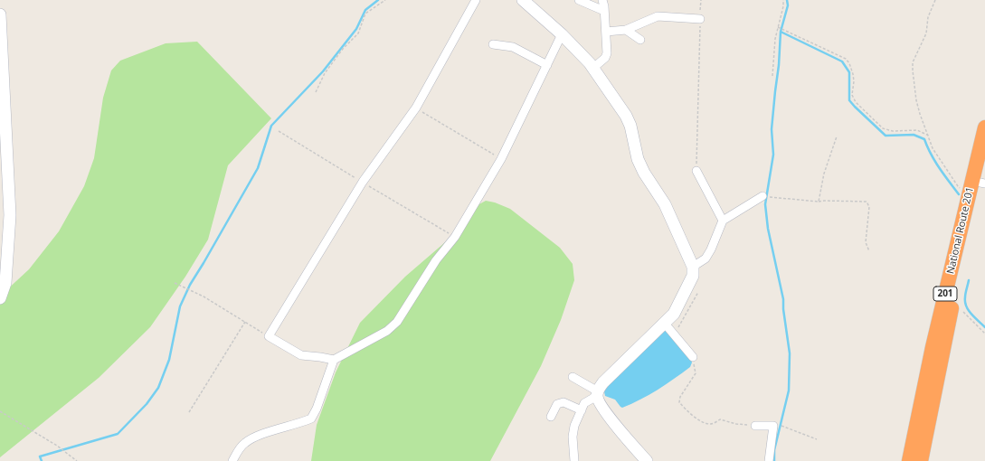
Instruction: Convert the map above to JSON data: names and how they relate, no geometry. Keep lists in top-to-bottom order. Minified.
{"streets":{"highway":["National Route 201","201"]}}
